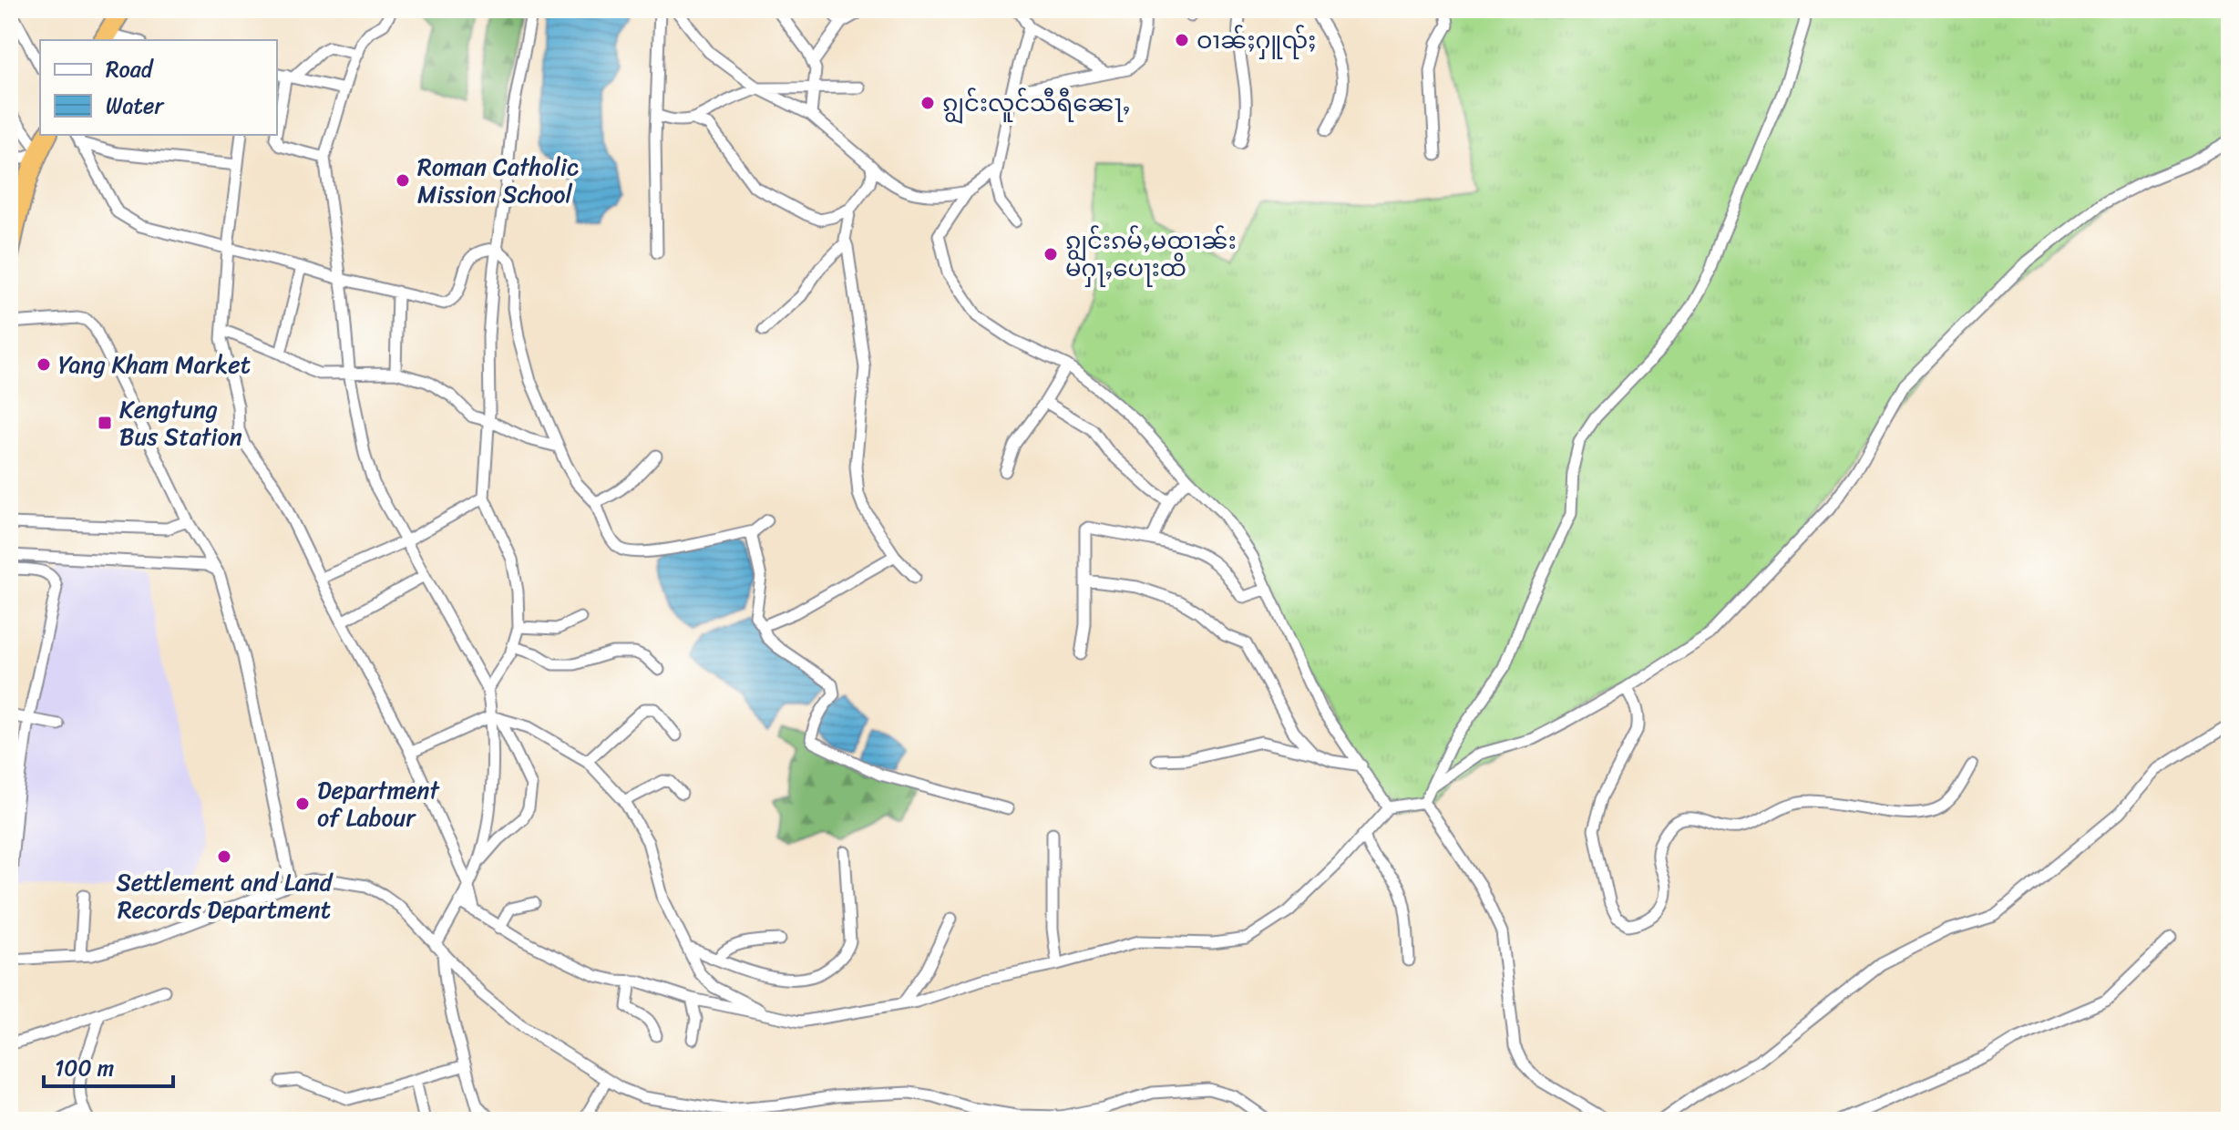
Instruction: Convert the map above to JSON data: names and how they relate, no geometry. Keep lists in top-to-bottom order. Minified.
{"places":{"other":["ဝၢၼ်ႈႁူၺ်ႈ","ၵျွင်းလူင်သီရီၼေႃႇ","Roman Catholic Mission School","ၵျွင်းၵမ်ႇမထၢၼ်း မႁႃႇပေႃးထိ","Yang Kham Market","Department of Labour","Settlement and Land Records Department"],"transit":["Kengtung Bus Station"]},"legend":["Road","Water"],"scale_bar":"100 m"}
